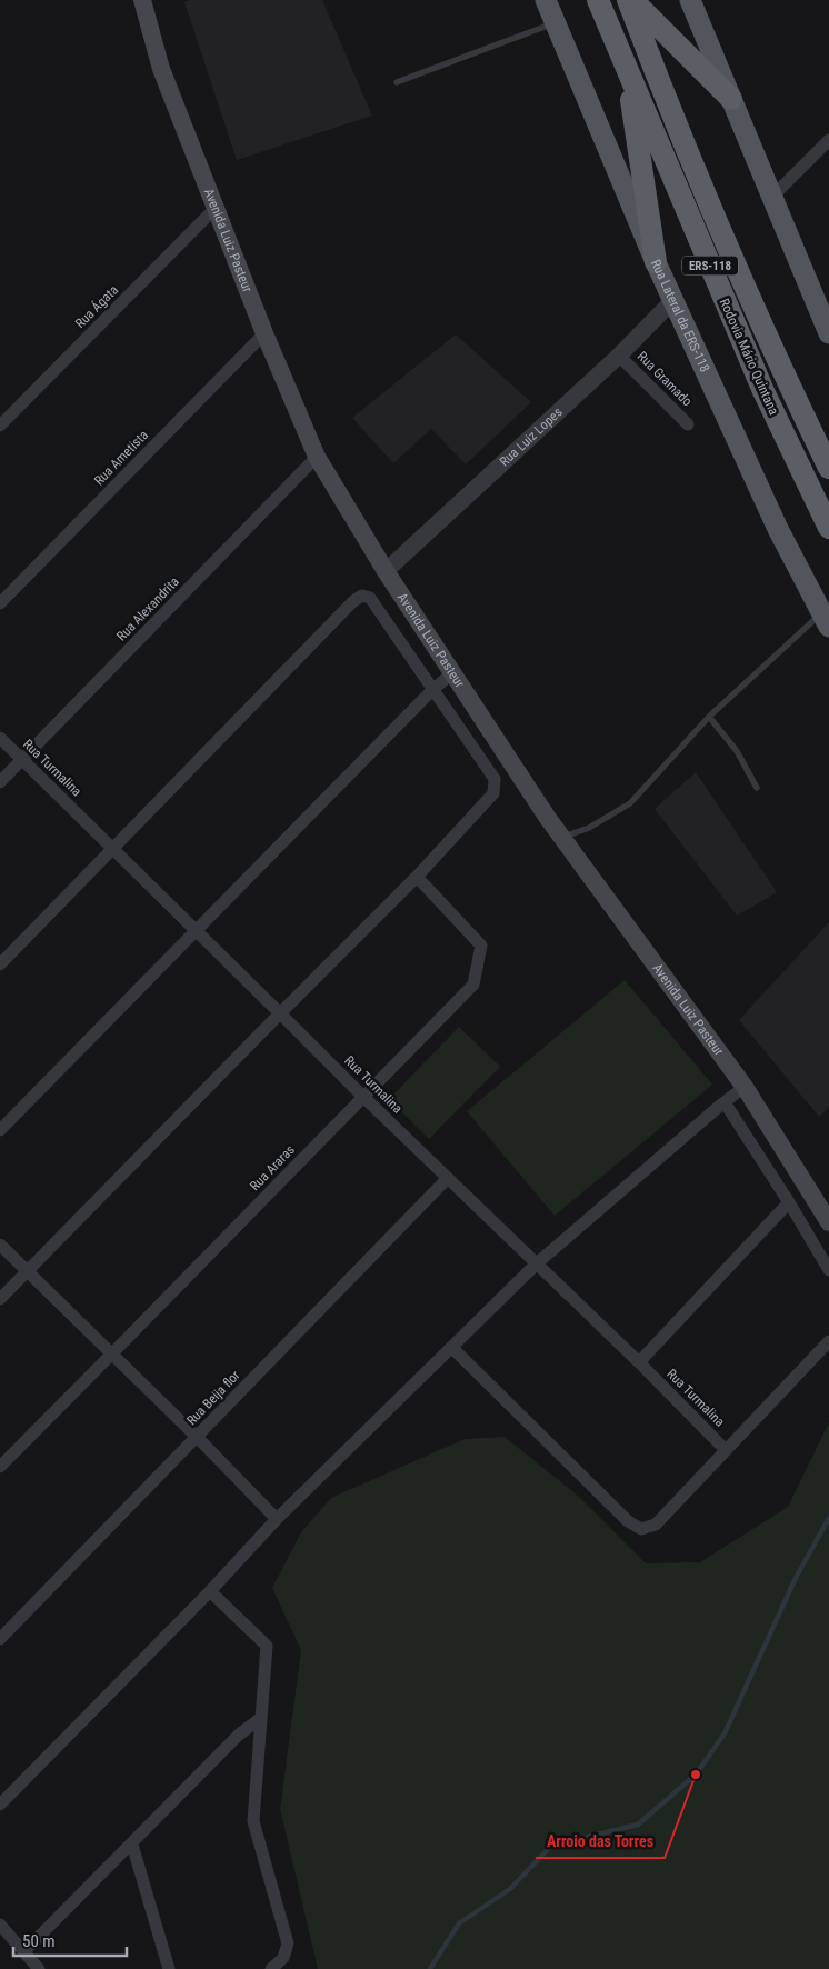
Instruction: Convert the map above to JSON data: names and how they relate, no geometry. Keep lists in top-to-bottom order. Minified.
{"streets":{"highway":["ERS-118","Rodovia Mário Quintana"],"main road":["Avenida Luiz Pasteur","Rua Lateral da ERS-118"],"street":["Rua Ágata","Rua Gramado","Rua Luiz Lopes","Rua Ametista","Rua Alexandrita","Rua Turmalina","Rua Araras","Rua Beija flor"]},"crossings":[["Avenida Luiz Pasteur","Rua Ágata"],["Avenida Luiz Pasteur","Rua Luiz Lopes"],["Avenida Luiz Pasteur","Rua Ametista"],["Avenida Luiz Pasteur","Rua Alexandrita"],["Rua Lateral da ERS-118","Rua Luiz Lopes"],["Rua Gramado","Rua Luiz Lopes"],["Rua Alexandrita","Rua Turmalina"],["Rua Turmalina","Rua Araras"],["Rua Turmalina","Rua Beija flor"]],"places":["Arroio das Torres"],"scale_bar":"50 m"}
